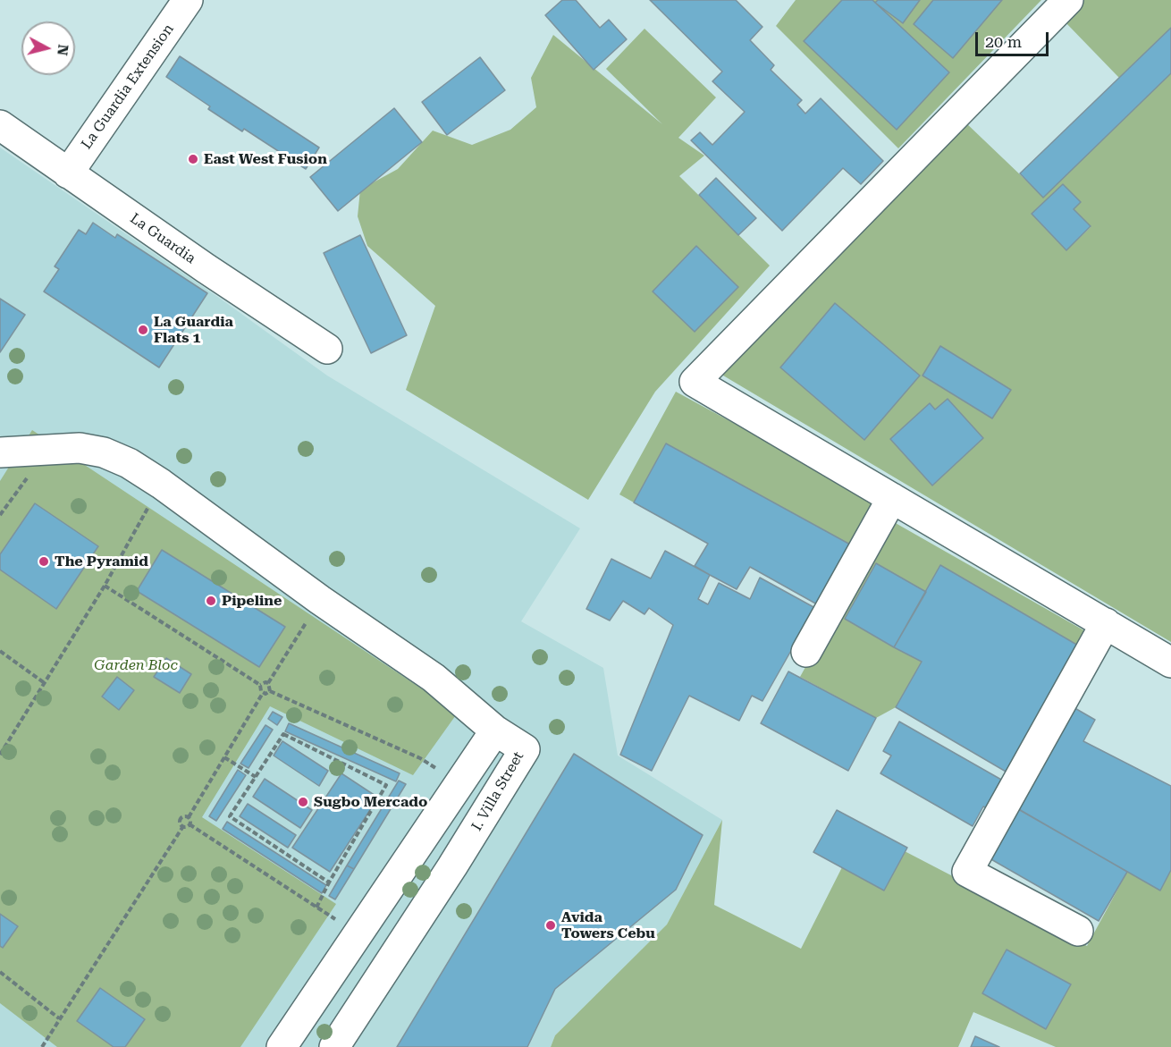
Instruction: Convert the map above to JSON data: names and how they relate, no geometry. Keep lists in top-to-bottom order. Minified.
{"streets":{"street":["La Guardia Extension","La Guardia","I. Villa Street"]},"crossings":[["La Guardia Extension","La Guardia"]],"parks":["Garden Bloc"],"places":["East West Fusion","La Guardia Flats 1","The Pyramid","Pipeline","Sugbo Mercado","Avida Towers Cebu"],"scale_bar":"20 m","north":"right"}
